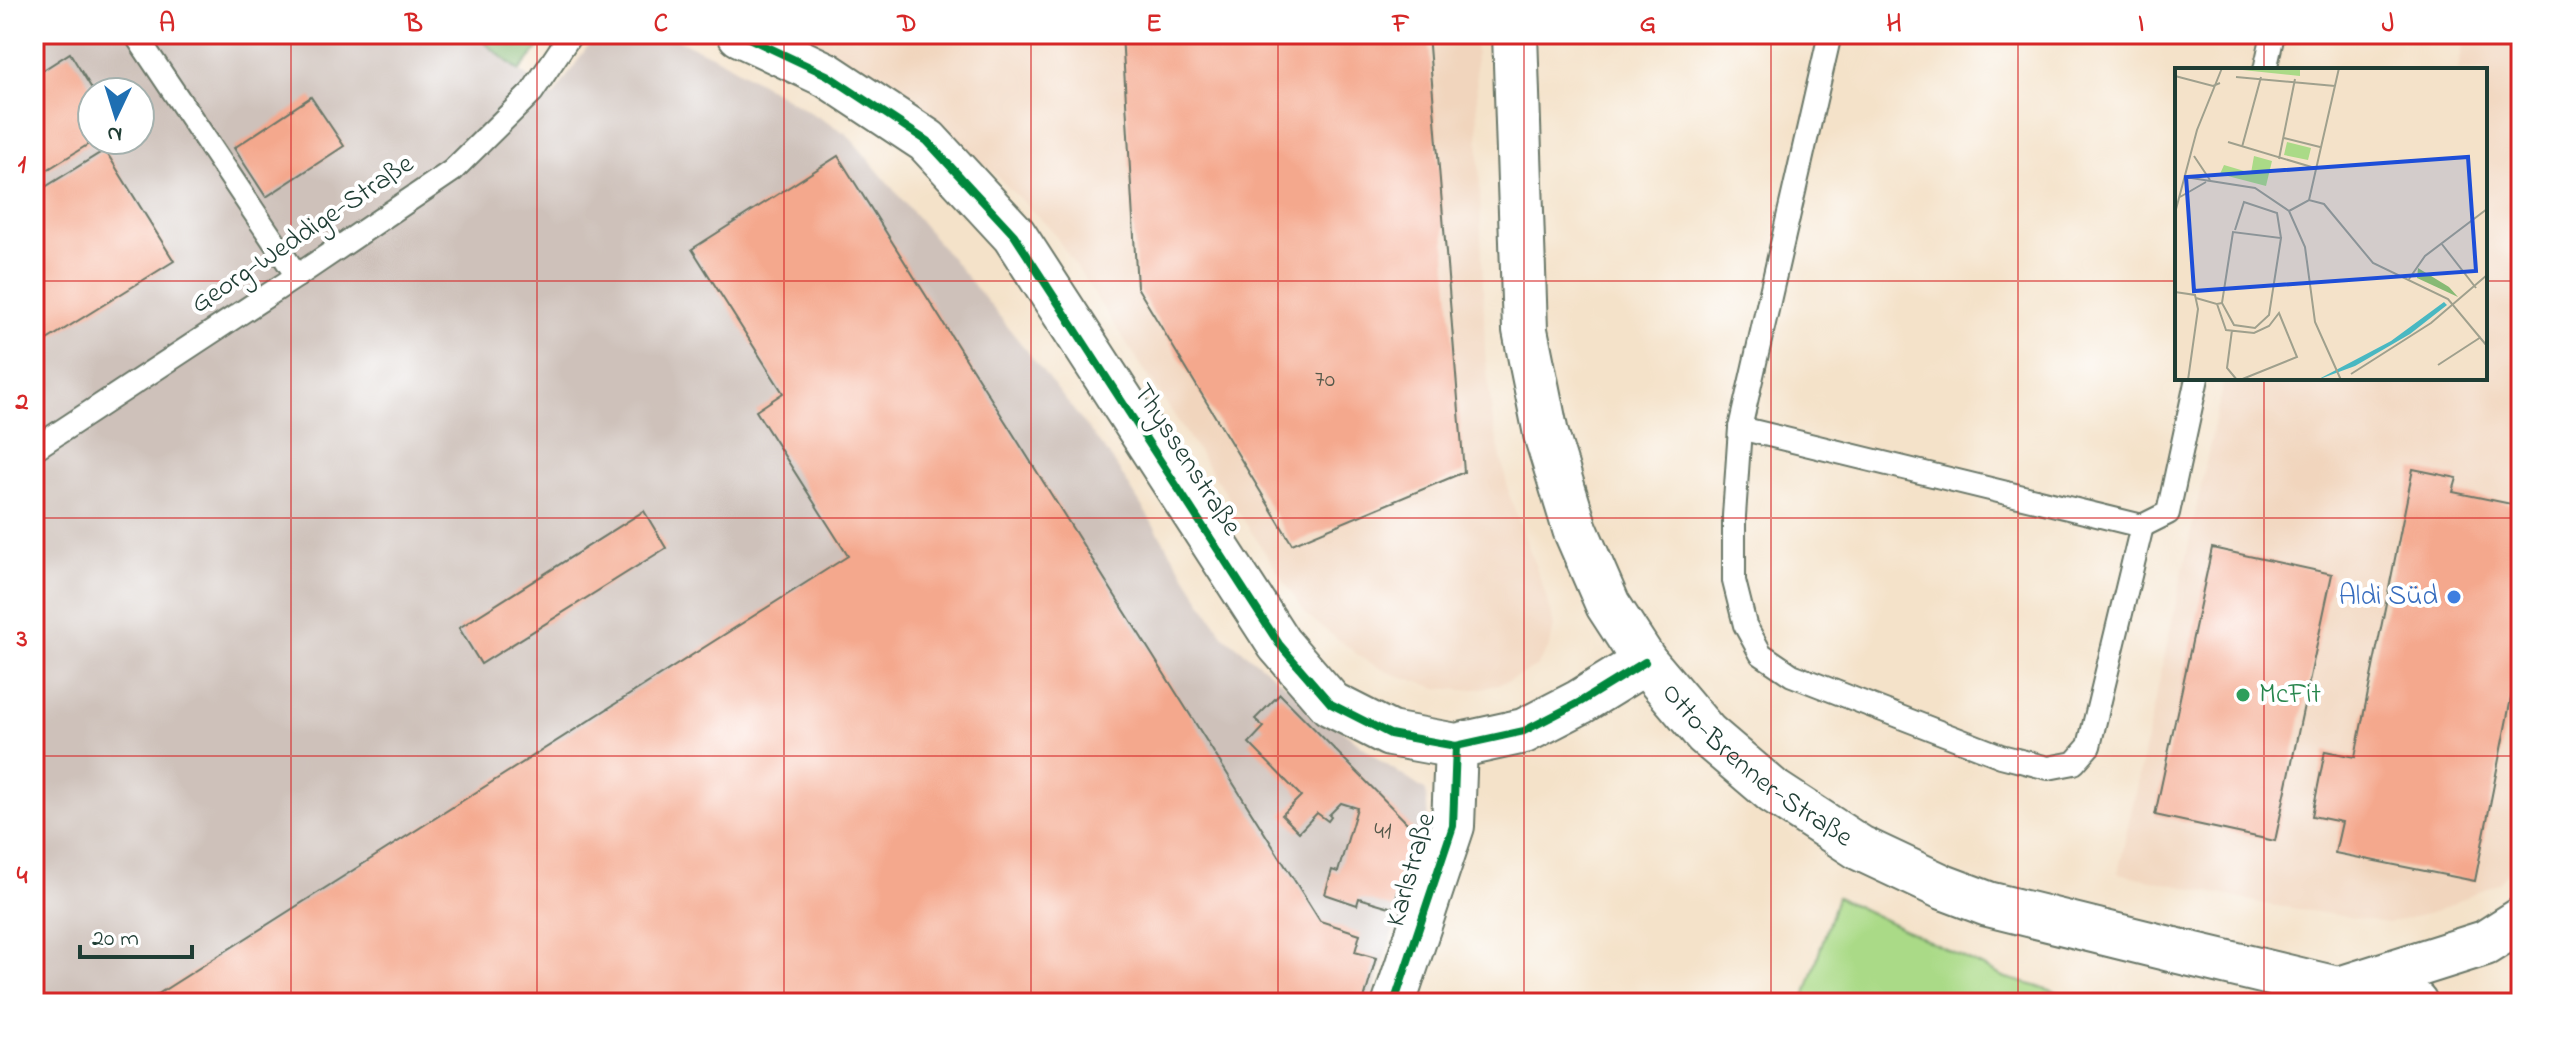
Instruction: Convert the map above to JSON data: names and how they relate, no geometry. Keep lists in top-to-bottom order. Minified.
{"streets":{"main road":["Thyssenstraße","Otto-Brenner-Straße"],"street":["Karlstraße"],"lane":["Georg-Weddige-Straße"]},"crossings":[["Thyssenstraße","Otto-Brenner-Straße"],["Thyssenstraße","Karlstraße"]],"places":["Aldi Süd","McFit"],"house_numbers":["70","41"],"scale_bar":"20 m","north":"bottom","grid":{"columns":["A","B","C","D","E","F","G","H","I","J"],"rows":["1","2","3","4"]}}
